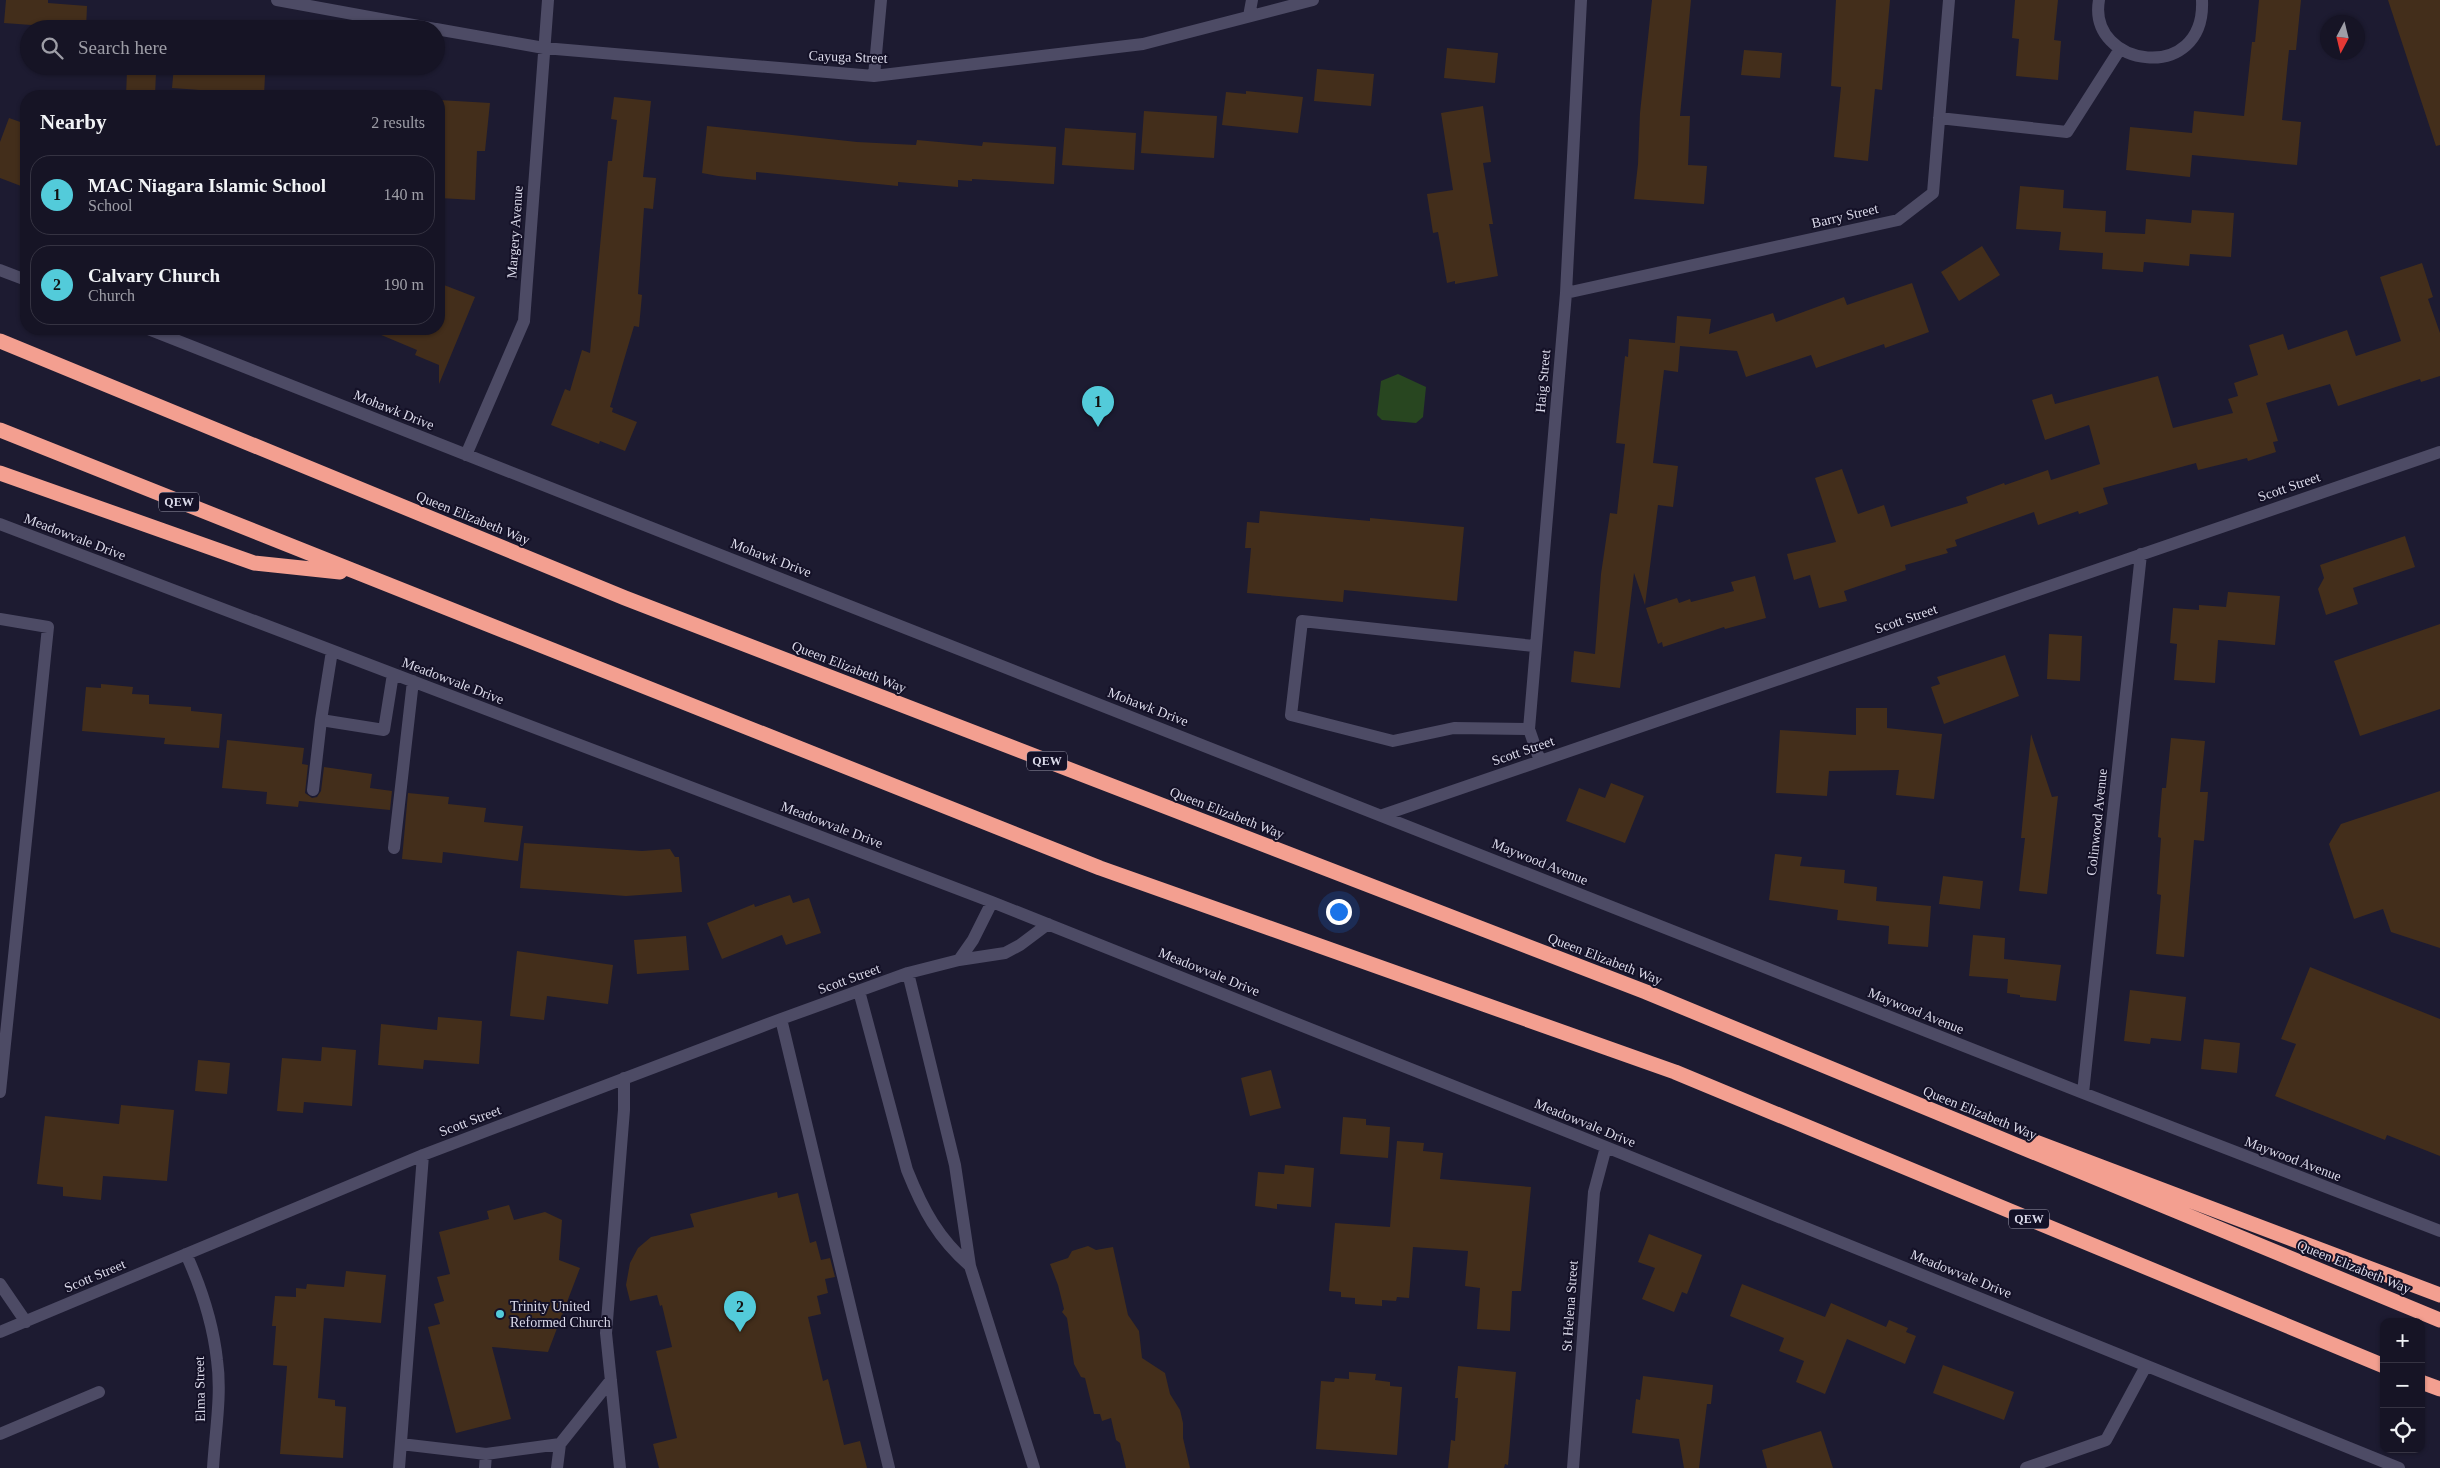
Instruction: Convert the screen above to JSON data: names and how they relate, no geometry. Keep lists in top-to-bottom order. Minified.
{"streets":{"highway":["QEW","Queen Elizabeth Way"],"street":["Cayuga Street","Barry Street","Margery Avenue","Haig Street","Mohawk Drive","Scott Street","Meadowvale Drive","Colinwood Avenue","Maywood Avenue","St Helena Street","Elma Street"]},"crossings":[["Cayuga Street","Margery Avenue"],["Barry Street","Haig Street"],["Margery Avenue","Mohawk Drive"],["Haig Street","Scott Street"],["Mohawk Drive","Scott Street"],["Mohawk Drive","Maywood Avenue"],["Scott Street","Meadowvale Drive"],["Scott Street","Colinwood Avenue"],["Scott Street","Maywood Avenue"],["Scott Street","Elma Street"],["Meadowvale Drive","St Helena Street"],["Colinwood Avenue","Maywood Avenue"]],"places":["Trinity United Reformed Church"],"north":"bottom","page":{"search":"Search here","heading":["Nearby","2 results"],"list":[{"mark":"1","name":"MAC Niagara Islamic School","note":"School","value":"140 m"},{"mark":"2","name":"Calvary Church","note":"Church","value":"190 m"}],"pins":["1","2"],"map_buttons":["+","−"]}}
